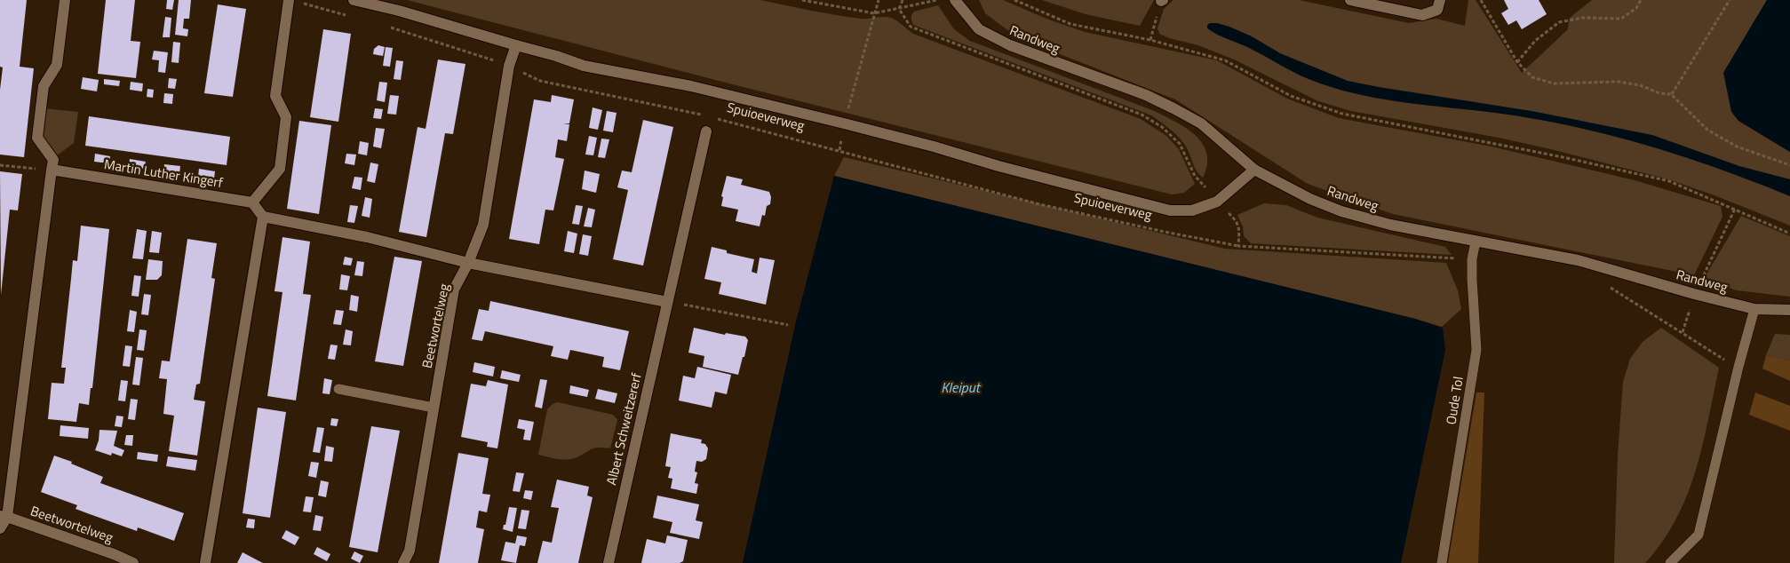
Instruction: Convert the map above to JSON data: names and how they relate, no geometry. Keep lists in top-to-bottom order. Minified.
{"streets":{"street":["Randweg","Spuioeverweg","Martin Luther Kingerf","Beetwortelweg","Albert Schweitzererf"],"lane":["Oude Tol"]},"crossings":[["Randweg","Spuioeverweg"],["Randweg","Oude Tol"],["Spuioeverweg","Beetwortelweg"]],"water":["Kleiput"]}
